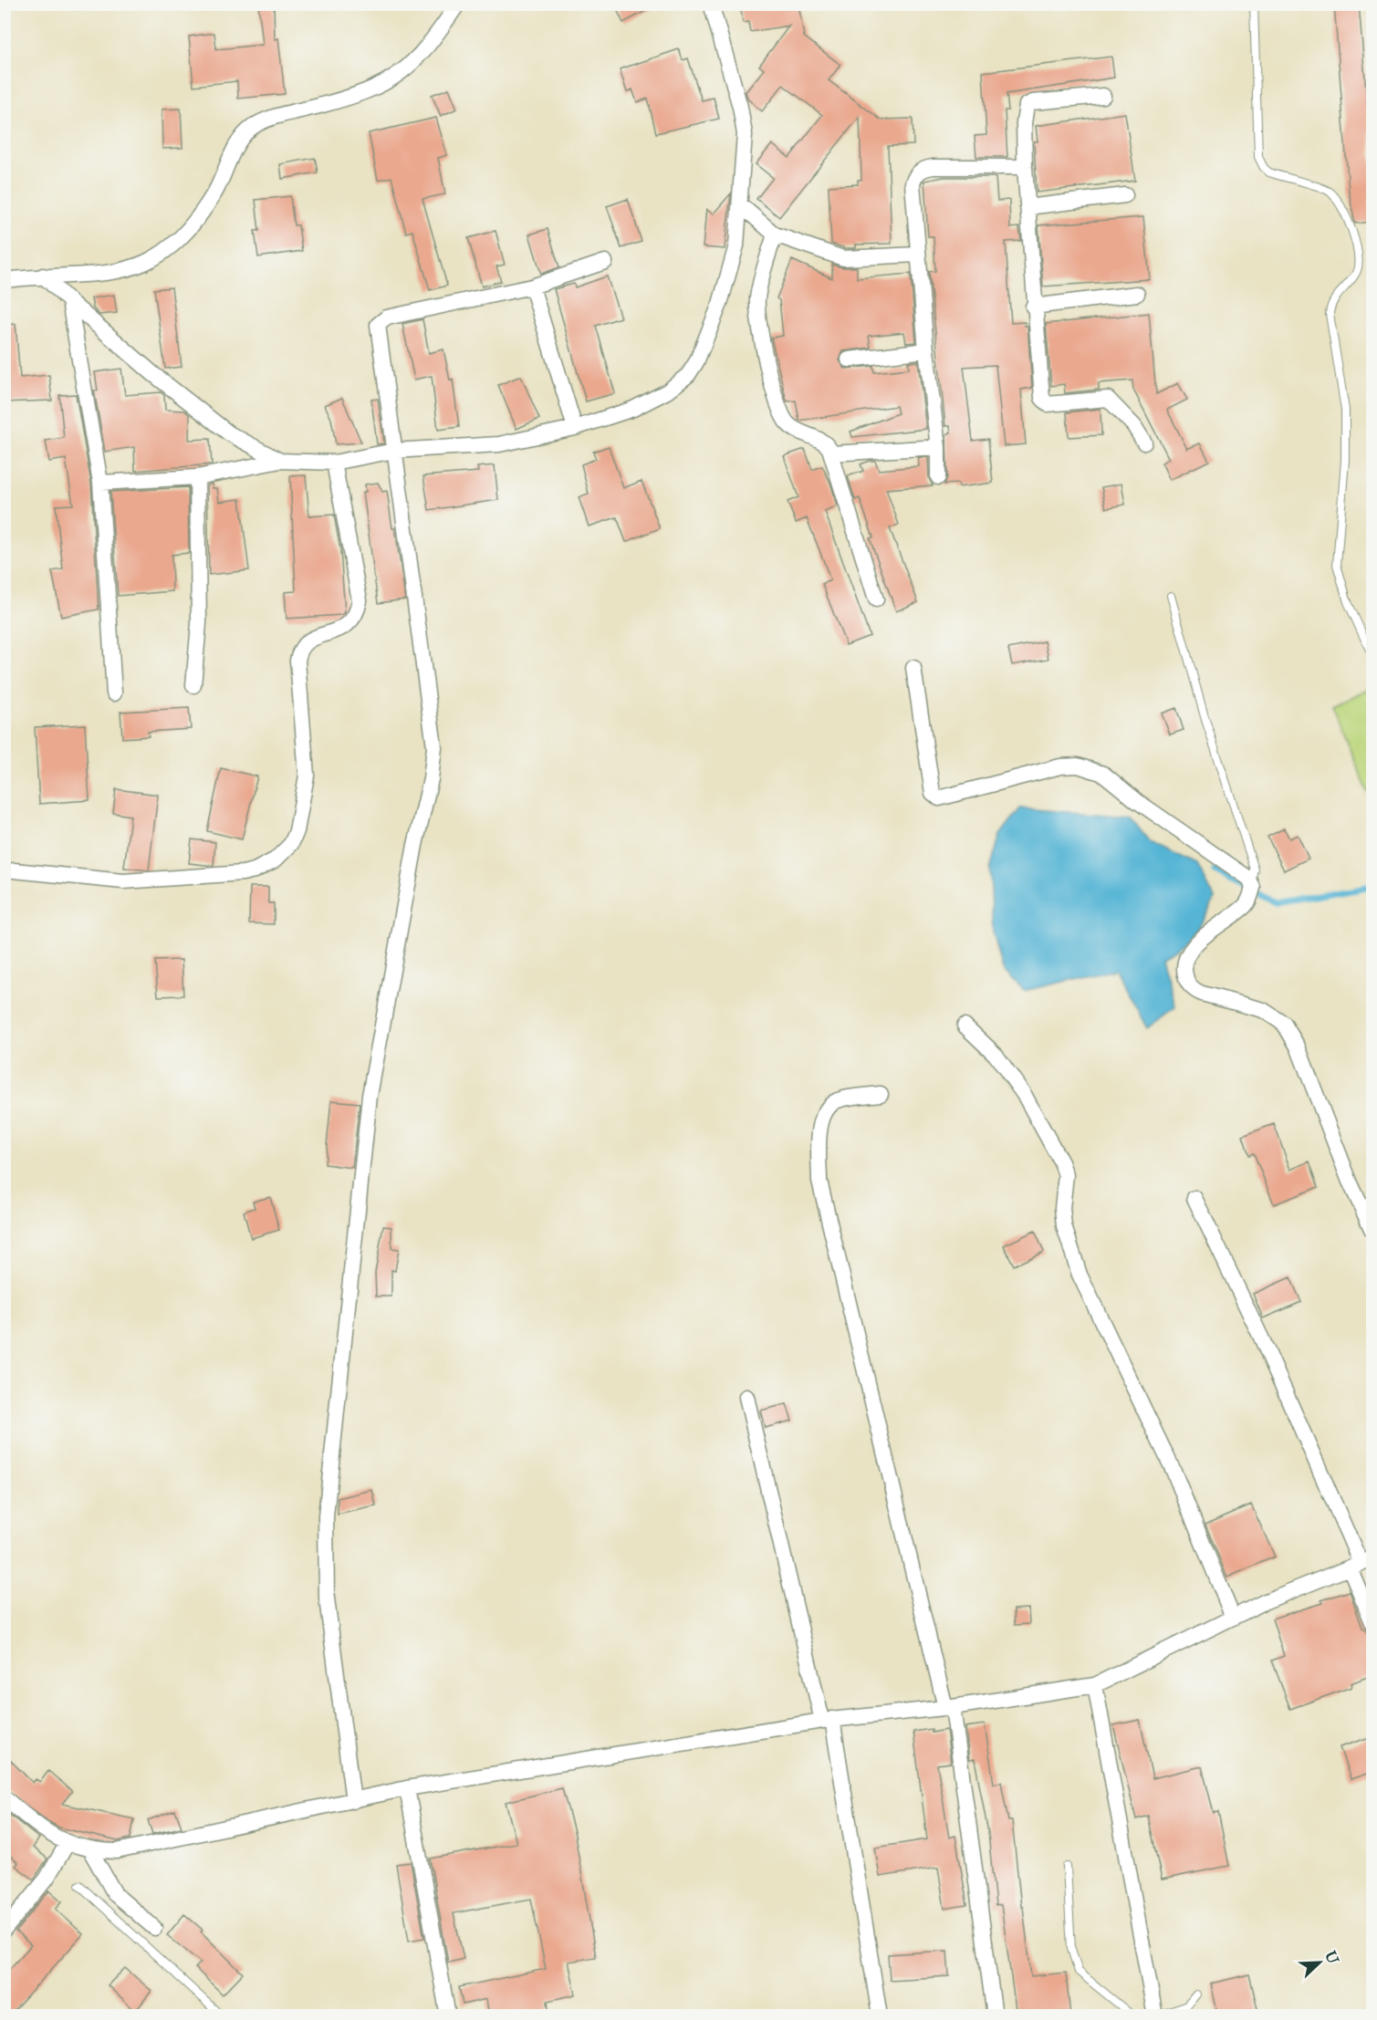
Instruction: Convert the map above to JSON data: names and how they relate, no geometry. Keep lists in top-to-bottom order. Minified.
{"north":"top right"}
